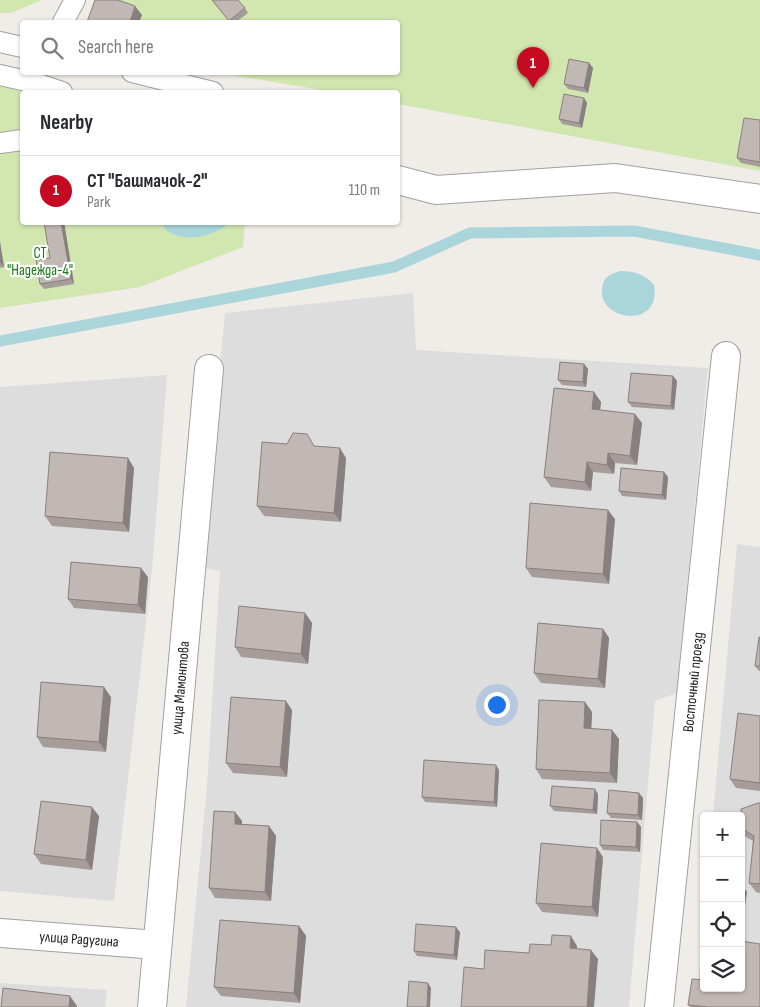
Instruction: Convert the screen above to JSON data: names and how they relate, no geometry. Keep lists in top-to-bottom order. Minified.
{"streets":{"street":["Восточный проезд","улица Мамонтова","улица Радугина"]},"crossings":[["улица Мамонтова","улица Радугина"]],"parks":["СТ \"Надежда-4\""],"page":{"search":"Search here","pins":"1","heading":"Nearby","list":[{"mark":"1","name":"СТ \"Башмачок-2\"","note":"Park","value":"110 m"}],"map_buttons":["+","−"]}}
